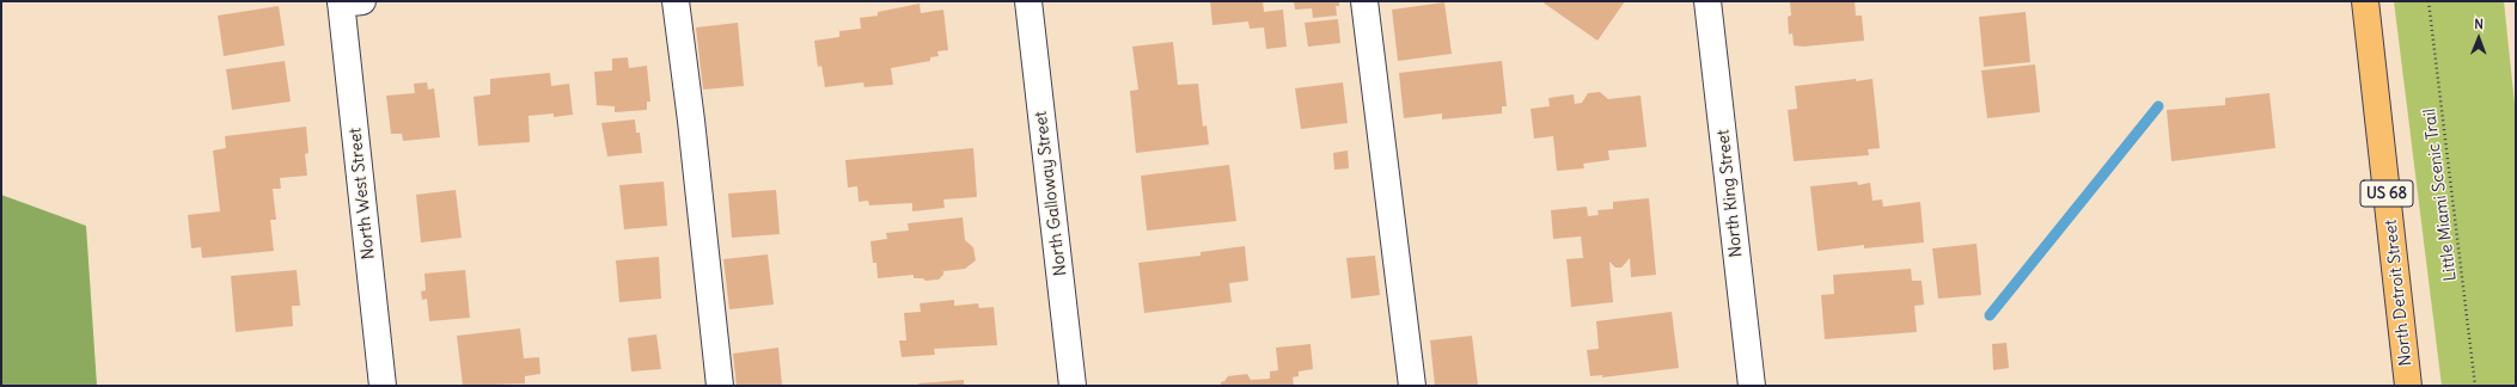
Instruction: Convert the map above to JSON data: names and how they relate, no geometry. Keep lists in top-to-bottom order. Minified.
{"streets":{"highway":["US 68","North Detroit Street"],"street":["North West Street","North Galloway Street","North King Street"],"path":["Little Miami Scenic Trail"]},"north":"top"}
